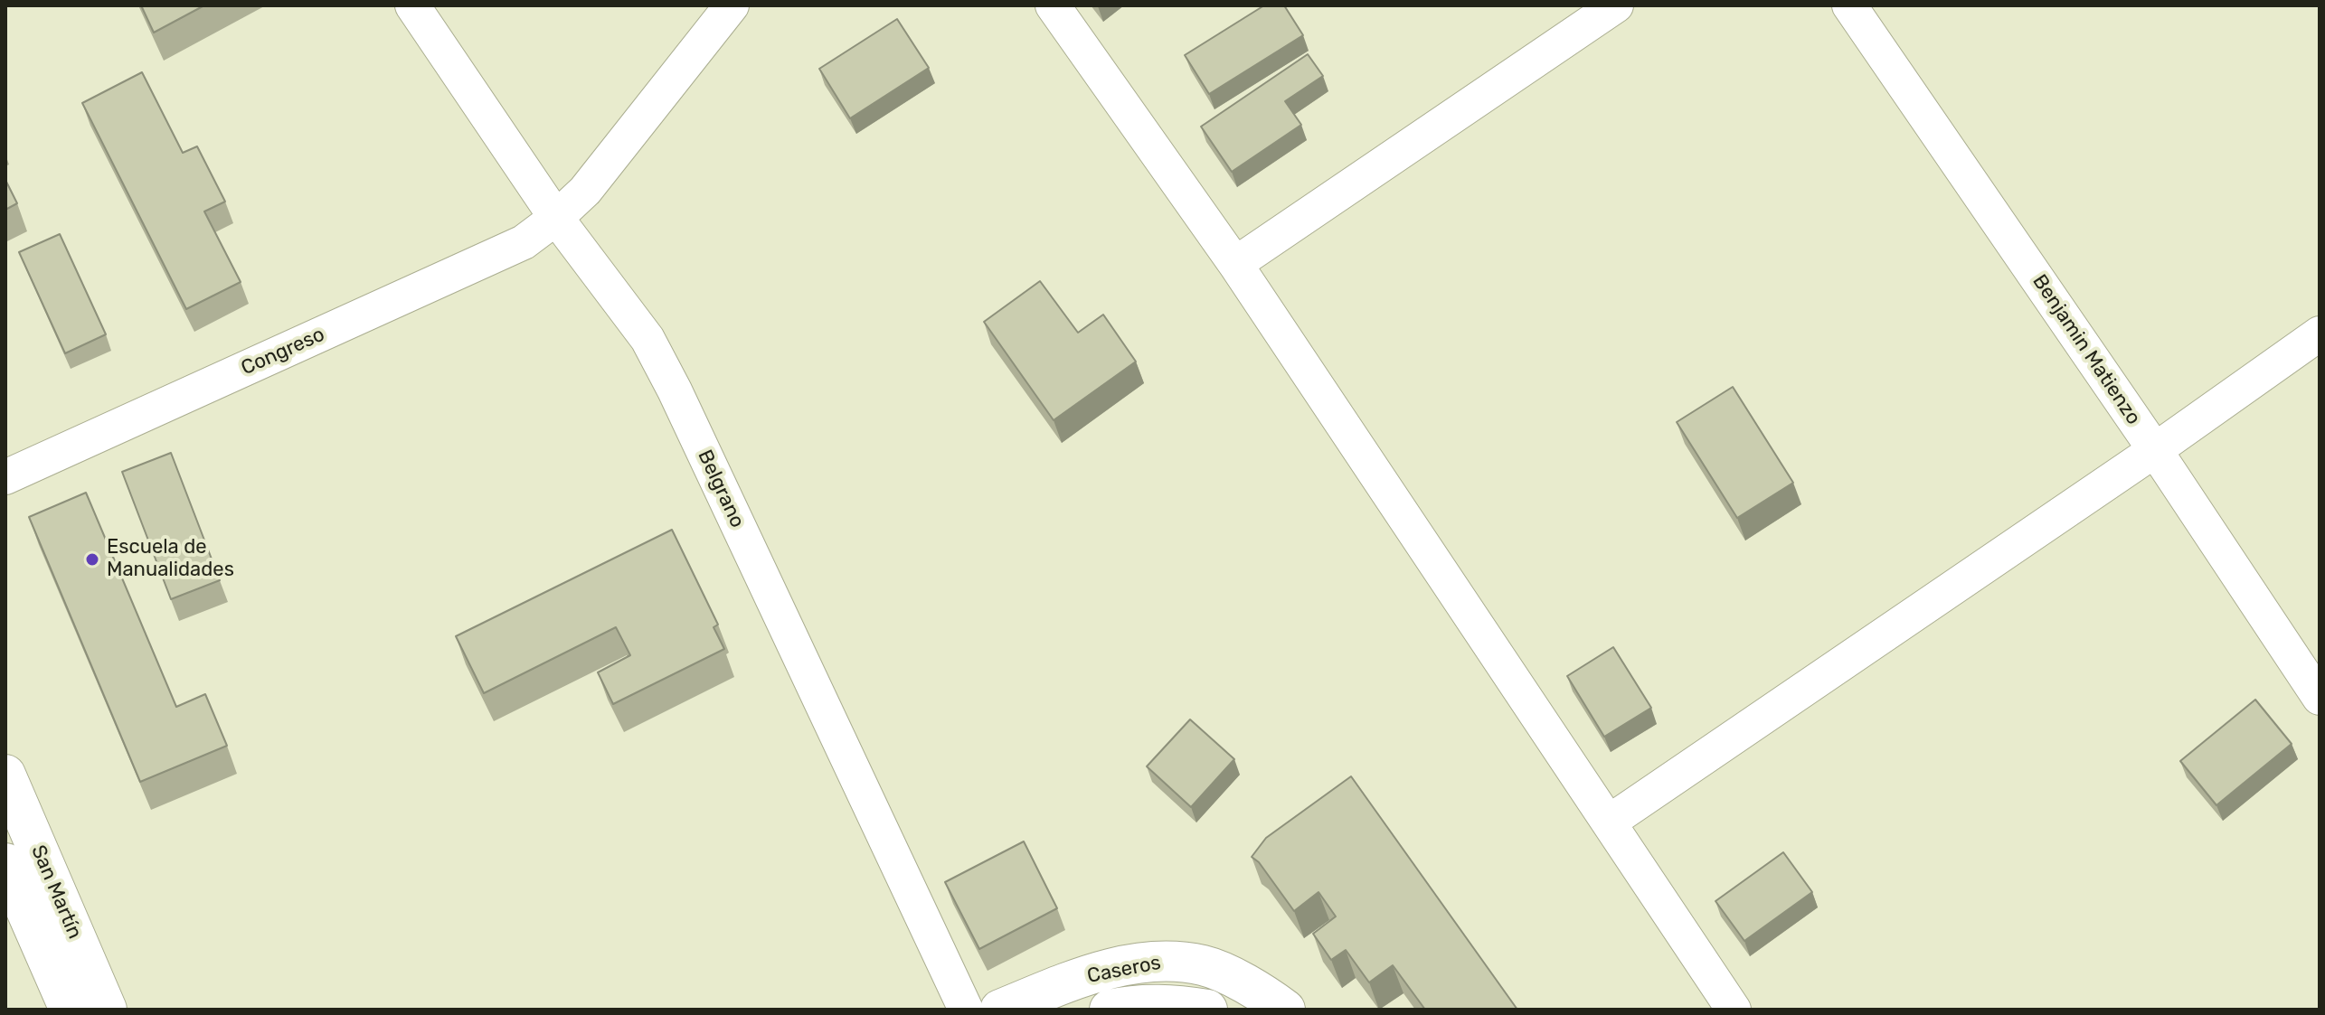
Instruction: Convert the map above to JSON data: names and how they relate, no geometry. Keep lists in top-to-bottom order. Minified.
{"streets":{"street":["Benjamin Matienzo","Congreso","Belgrano","San Martín","Caseros"]},"crossings":[["Congreso","Belgrano"]],"places":["Escuela de Manualidades"]}
